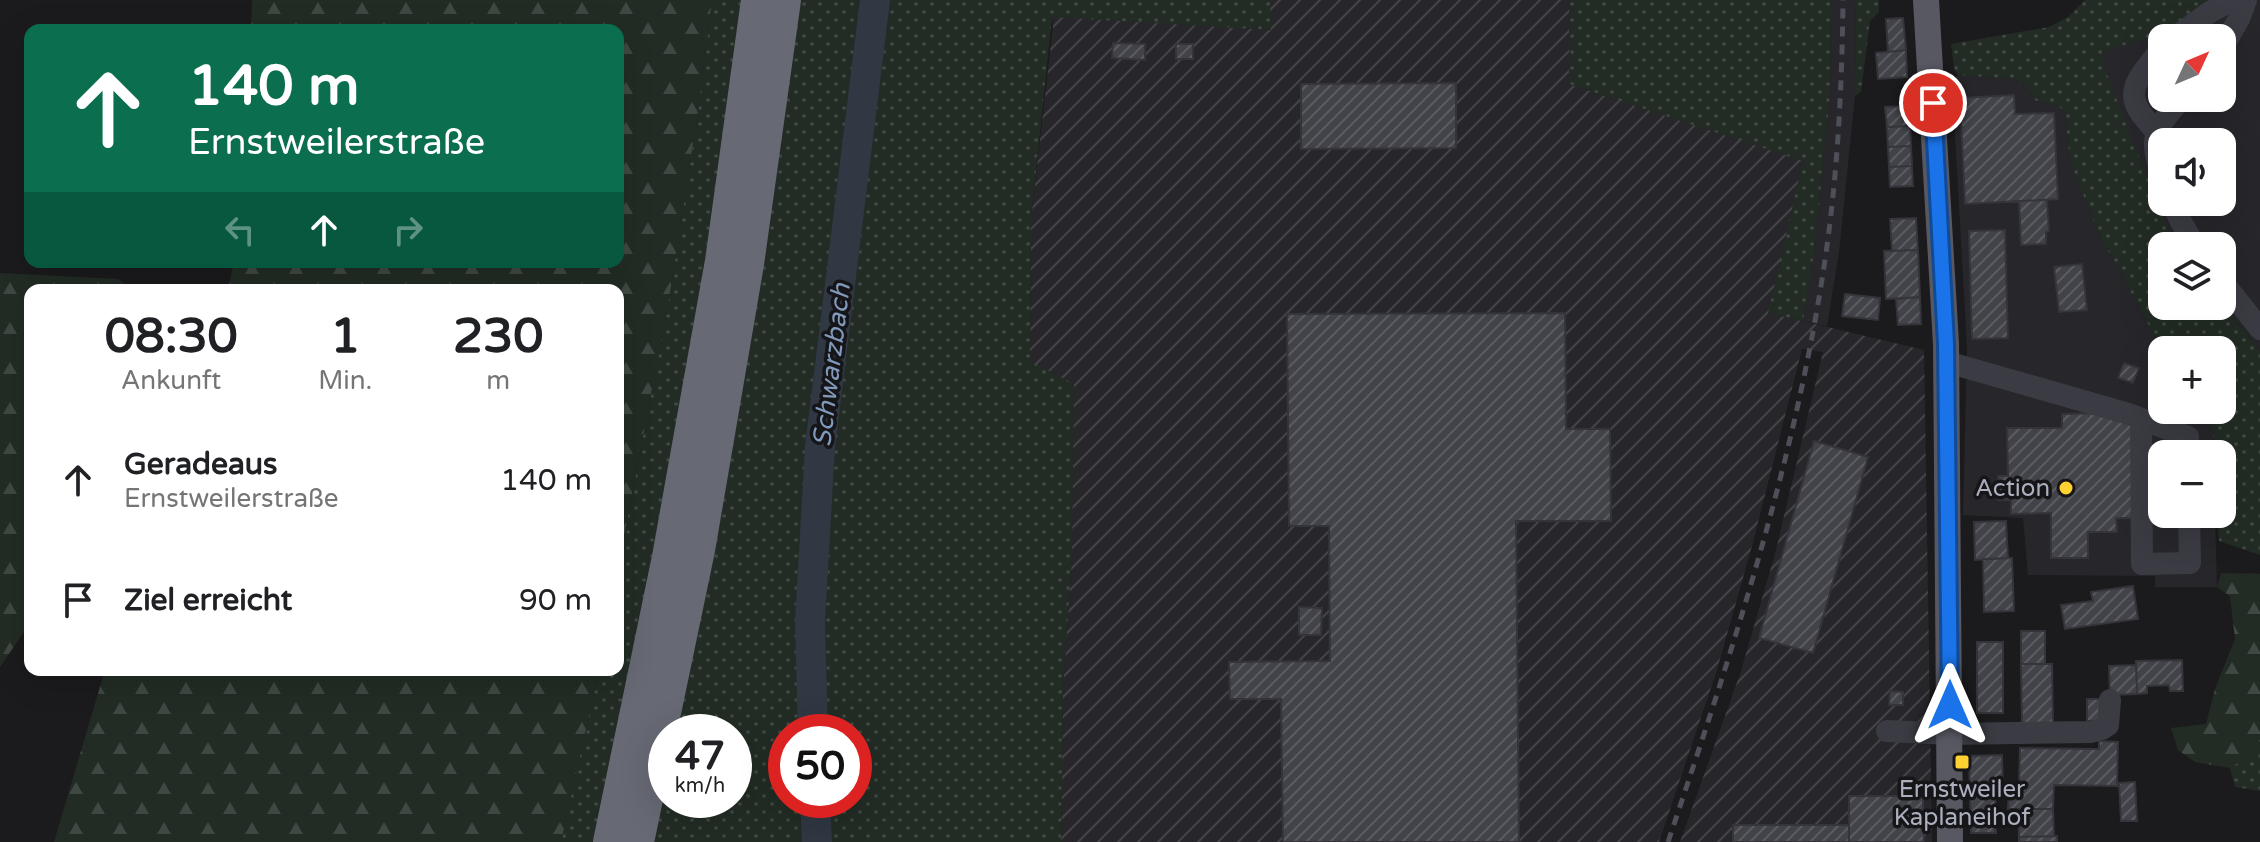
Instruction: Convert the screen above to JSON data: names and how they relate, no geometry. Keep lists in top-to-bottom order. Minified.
{"water":["Schwarzbach"],"places":{"other":["Action"],"transit":["Ernstweiler Kaplaneihof"]},"north":"top right","page":{"map_buttons":["+","−"],"turn":["140 m","Ernstweilerstraße"],"eta":["08:30","Ankunft","1","Min.","230","m"],"list":[{"name":"Geradeaus","note":"Ernstweilerstraße","value":"140 m"},{"name":"Ziel erreicht","value":"90 m"}],"speed":"47 km/h","limit":"50"}}
